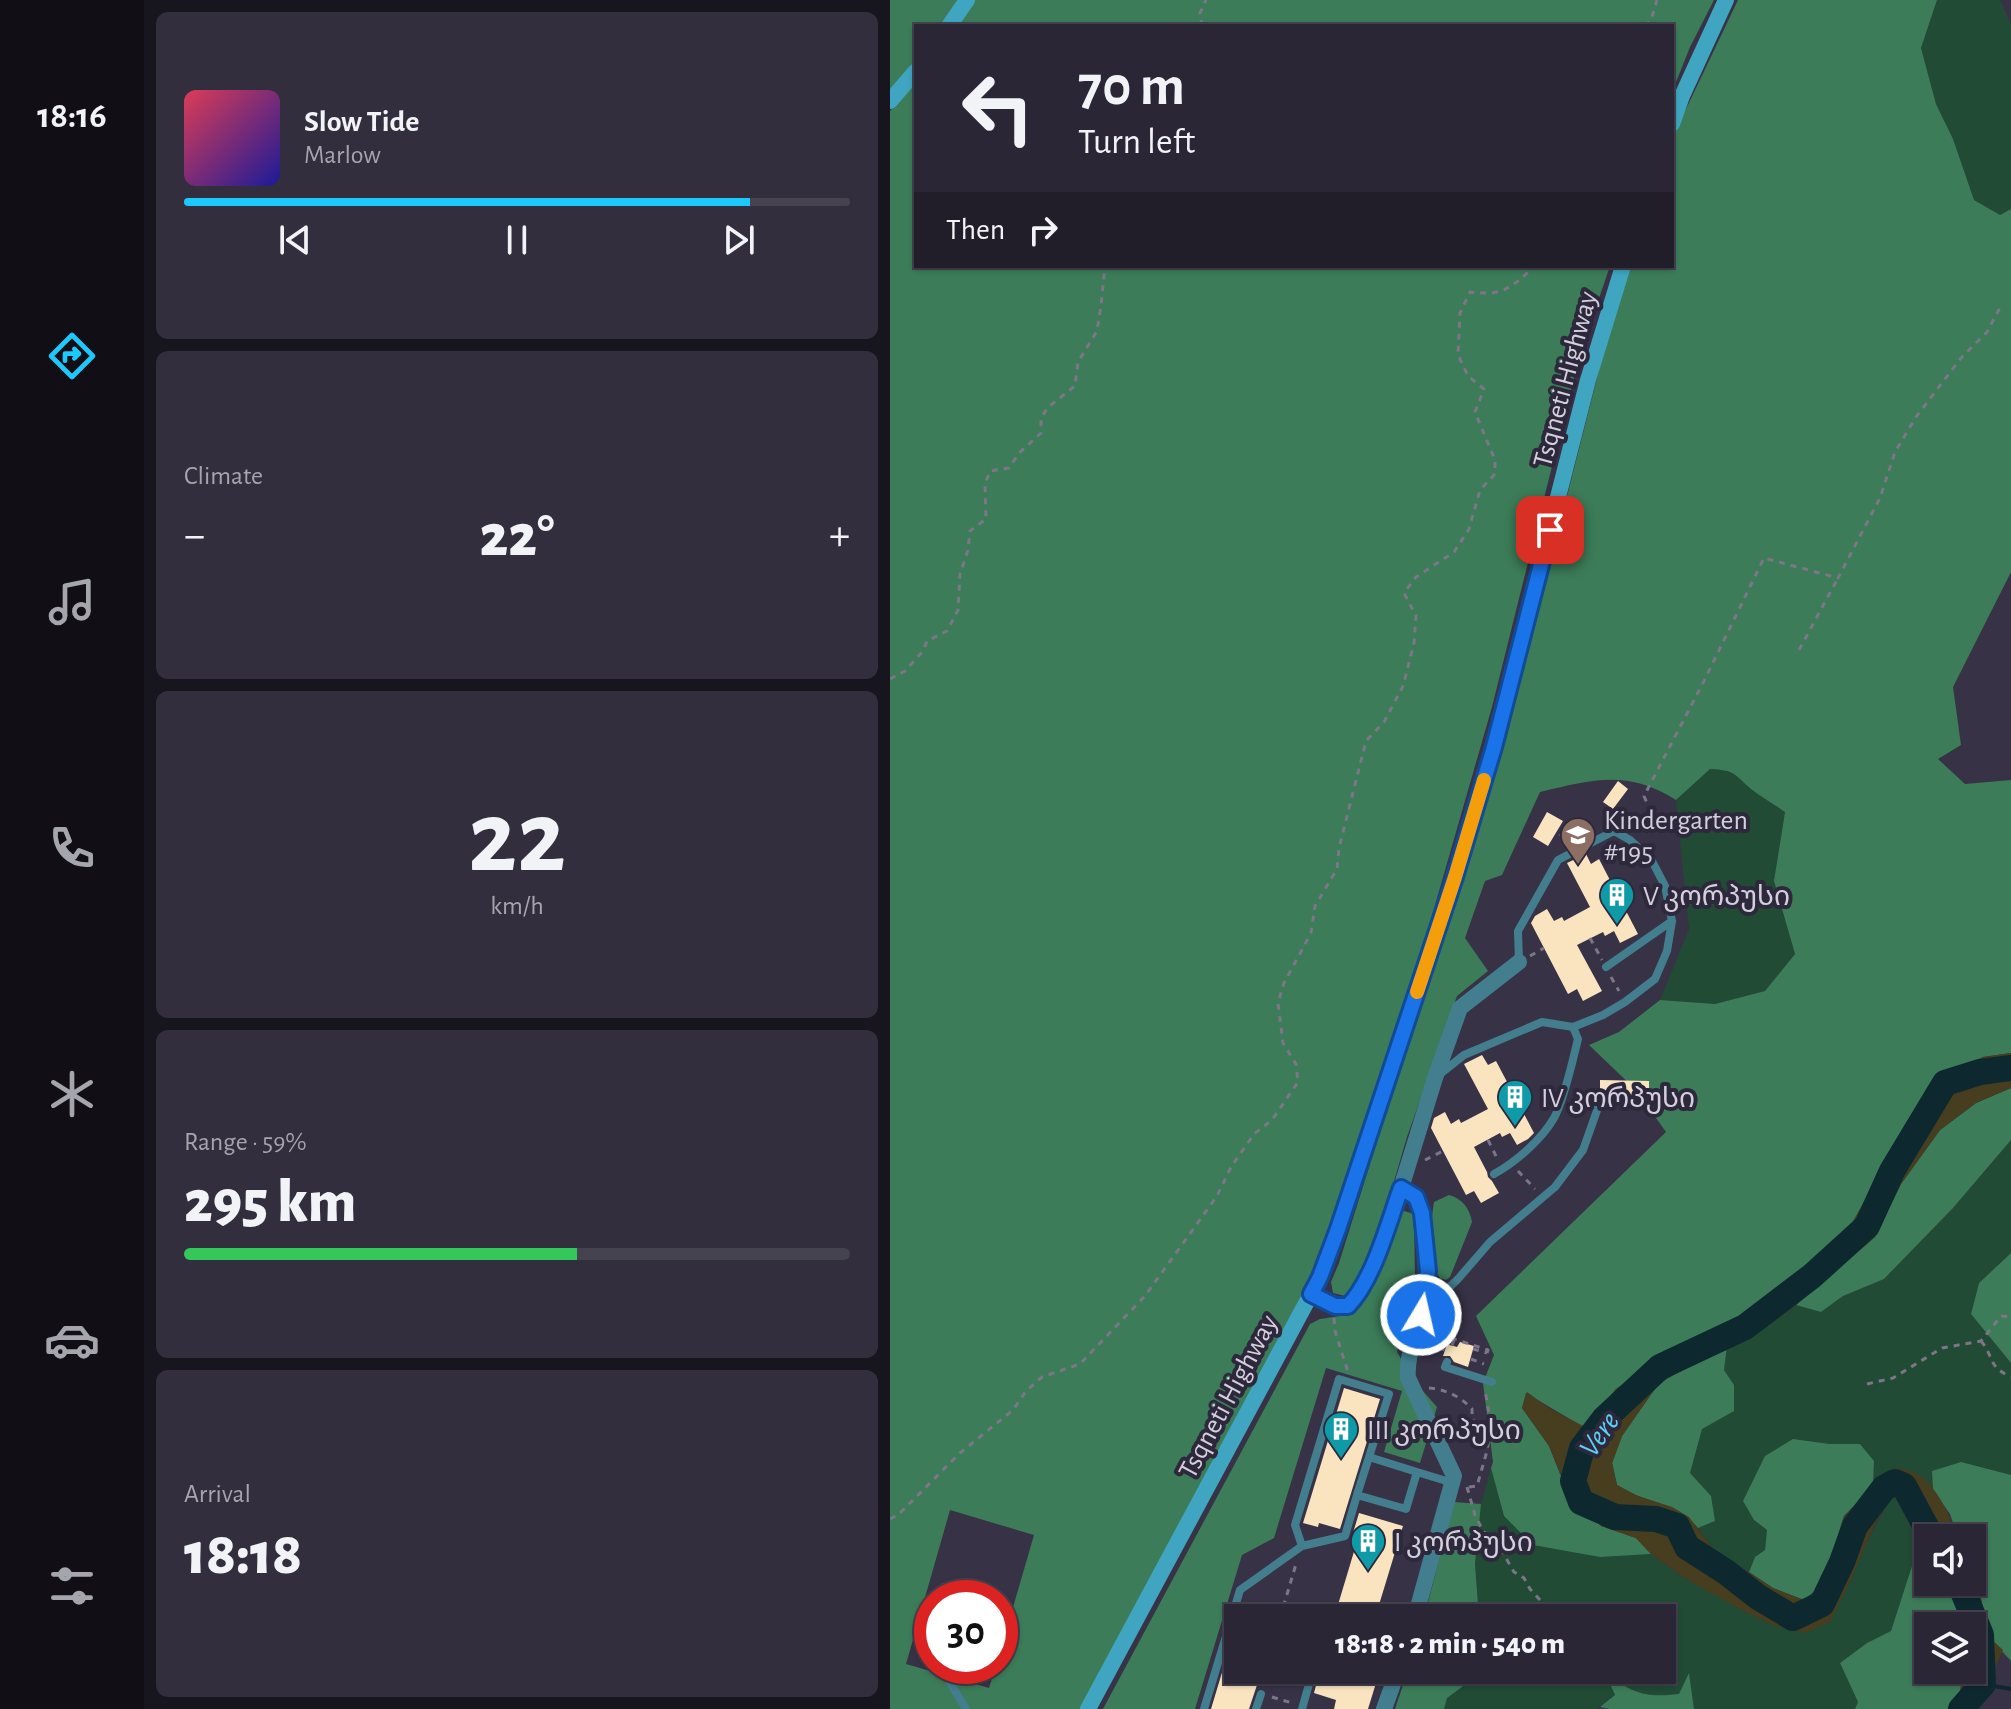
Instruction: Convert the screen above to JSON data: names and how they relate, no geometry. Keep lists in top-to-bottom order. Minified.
{"streets":{"main road":["Tsqneti Highway"]},"water":["Vere"],"places":{"school or university":["Kindergarten #195"],"building":["V კორპუსი","IV კორპუსი","III კორპუსი","I კორპუსი"]},"page":{"tabs":"18:16","turn":["70 m","Turn left"],"song":["Slow Tide","Marlow"],"then":"Then","tile":["Climate",["22","km/h"],["Range · 59%","295 km"],["Arrival","18:18"]],"heat":["−","22°","+"],"limit":"30","trip":"18:18 · 2 min · 540 m"}}
